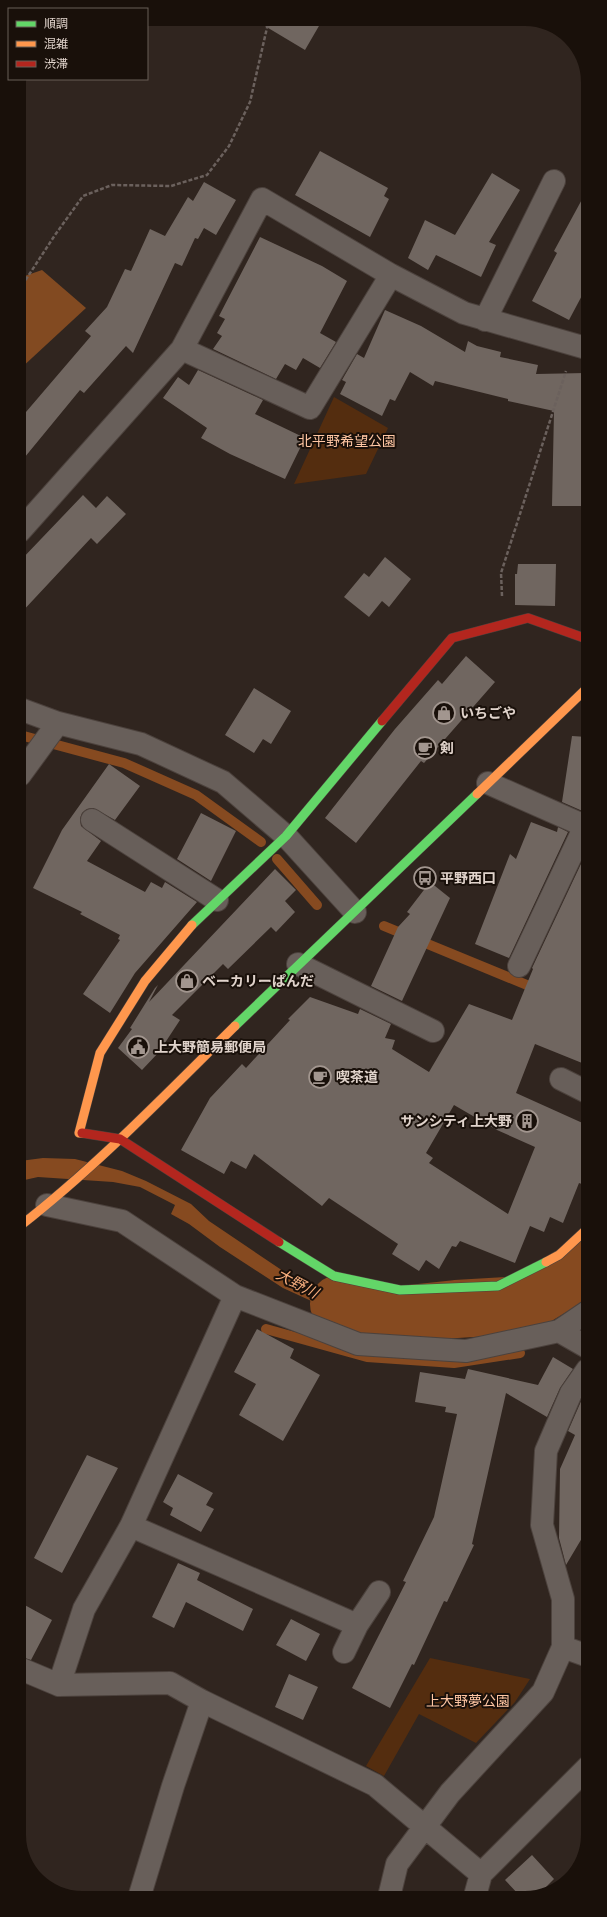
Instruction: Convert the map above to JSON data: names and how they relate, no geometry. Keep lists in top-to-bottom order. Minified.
{"water":["大野川"],"parks":["北平野希望公園","上大野夢公園"],"places":{"shop":["いちごや","ベーカリーぱんだ"],"cafe":["剣","喫茶道"],"bus stop":["平野西口"],"public building":["上大野簡易郵便局"],"building":["サンシティ上大野"]},"legend":["順調","混雑","渋滞"]}
